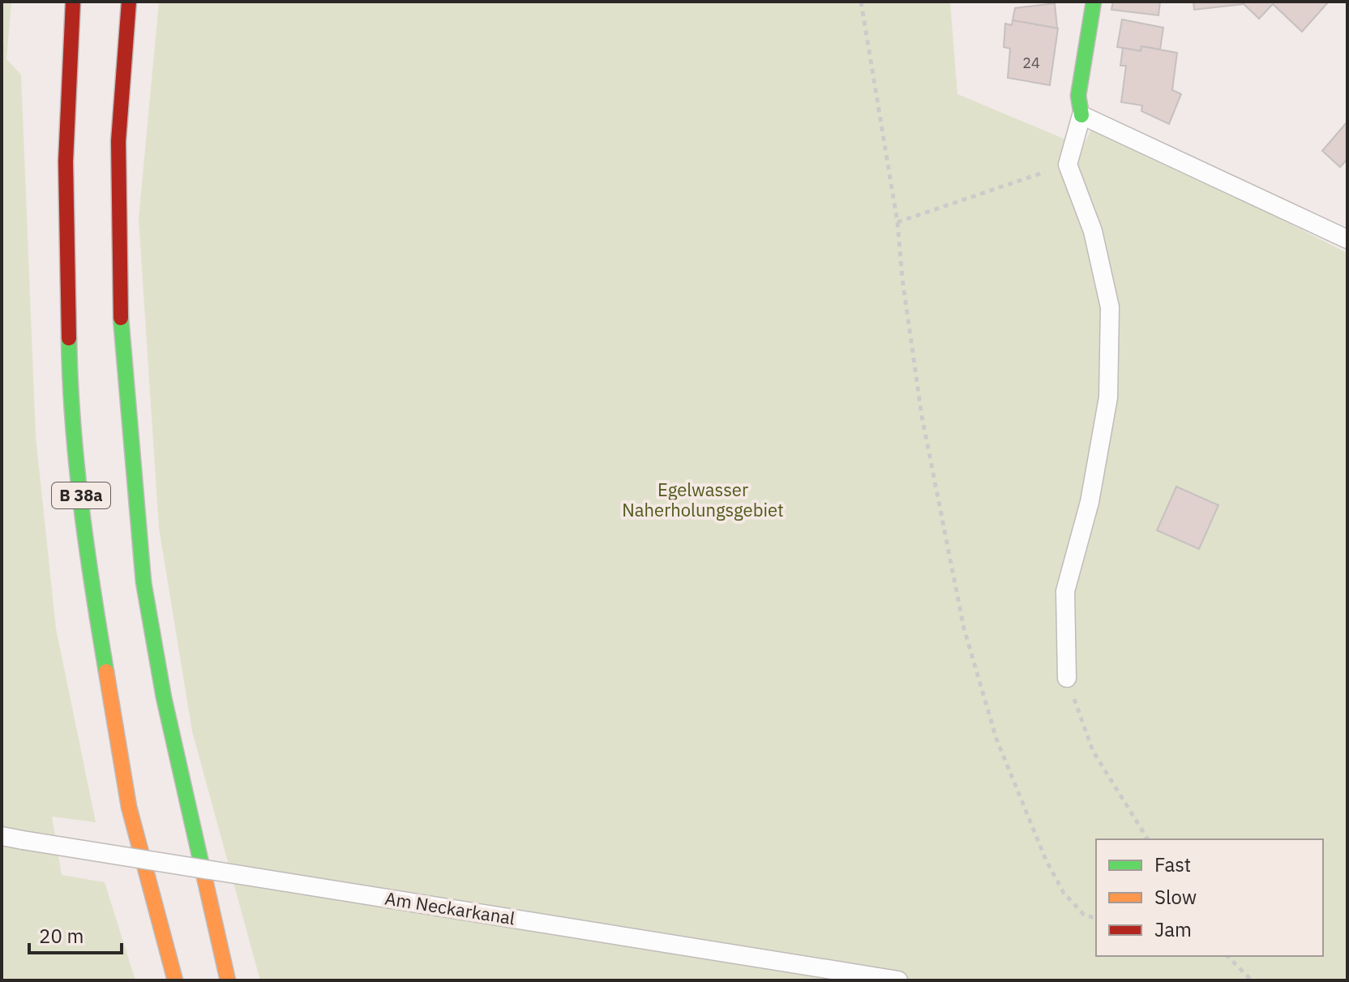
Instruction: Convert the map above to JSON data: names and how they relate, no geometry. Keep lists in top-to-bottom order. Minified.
{"streets":{"main road":["B 38a"],"lane":["Am Neckarkanal"]},"parks":["Egelwasser Naherholungsgebiet"],"house_numbers":["24"],"legend":["Fast","Slow","Jam"],"scale_bar":"20 m"}
